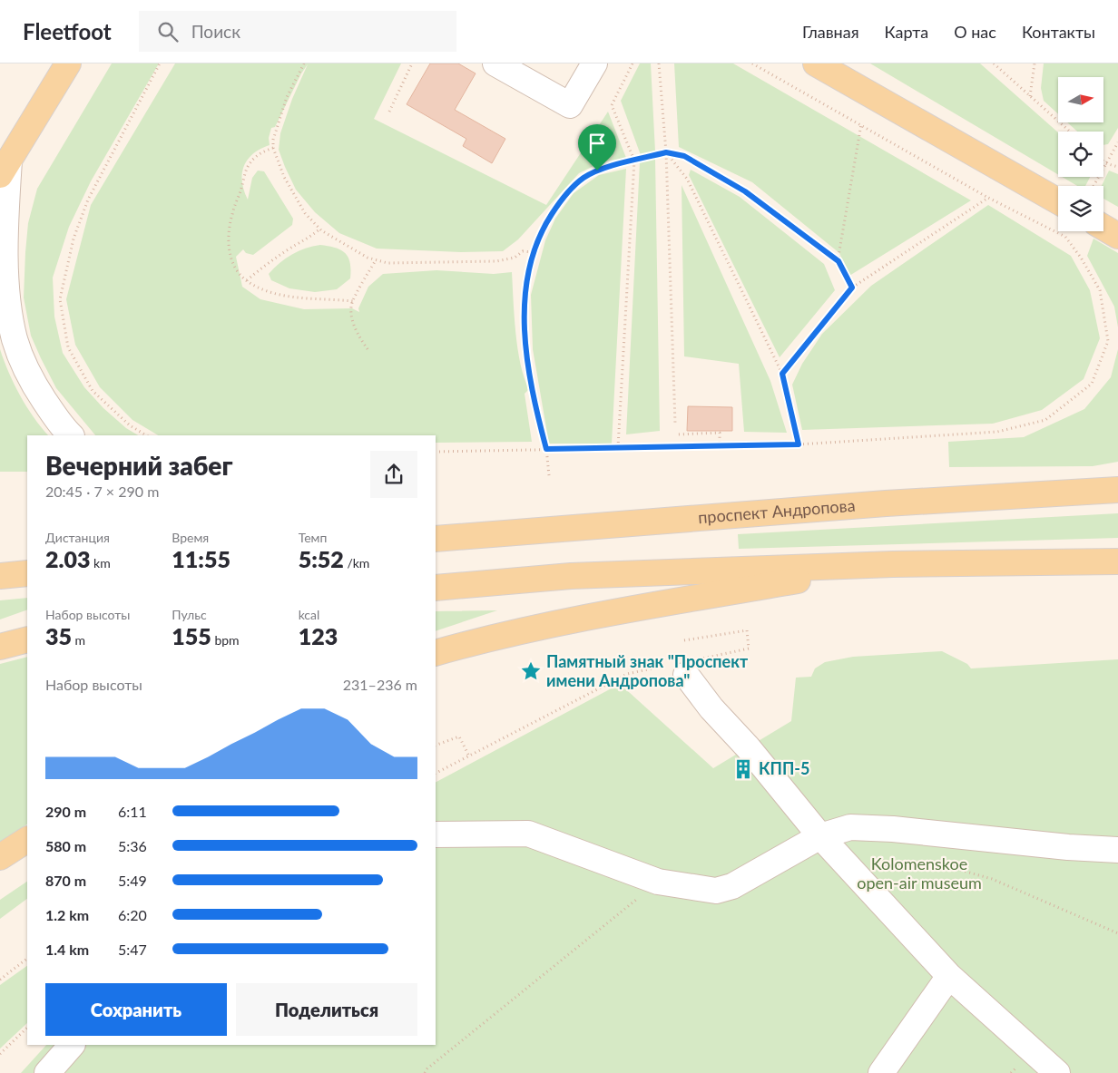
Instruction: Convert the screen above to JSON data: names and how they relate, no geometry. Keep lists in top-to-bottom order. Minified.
{"streets":{"main road":["проспект Андропова"]},"parks":["Kolomenskoe open-air museum"],"places":{"place":["Памятный знак \"Проспект имени Андропова\""],"building":["КПП-5"]},"north":"right","page":{"header":"Fleetfoot","search":"Поиск","nav":["Главная","Карта","О нас","Контакты"],"heading":["Вечерний забег","20:45 · 7 × 290 m"],"stats":[["Дистанция","2.03 km"],["Время","11:55"],["Темп","5:52 /km"],["Набор высоты","35 m"],["Пульс","155 bpm"],["kcal","123"]],"chart":["Набор высоты","231–236 m"],"list":[{"name":"290 m","note":"6:11"},{"name":"580 m","note":"5:36"},{"name":"870 m","note":"5:49"},{"name":"1.2 km","note":"6:20"},{"name":"1.4 km","note":"5:47"}],"buttons":["Сохранить","Поделиться"]}}
